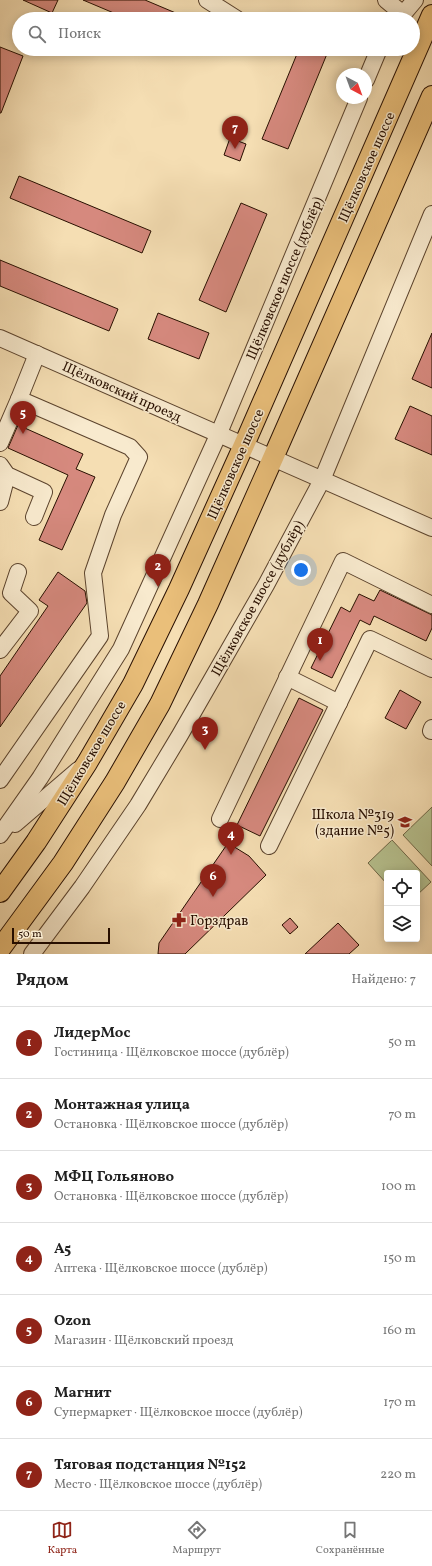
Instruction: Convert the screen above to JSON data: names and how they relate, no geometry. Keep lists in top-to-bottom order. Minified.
{"streets":{"main road":["Щёлковское шоссе"],"street":["Щёлковское шоссе (дублёр)","Щёлковский проезд"]},"crossings":[["Щёлковское шоссе","Щёлковский проезд"],["Щёлковское шоссе (дублёр)","Щёлковский проезд"]],"places":{"school or university":["Школа №319 (здание №5)"],"pharmacy":["Горздрав"]},"scale_bar":"50 m","north":"bottom right","page":{"search":"Поиск","pins":["7","5","2","1","3","4","6"],"scale":"50 m","heading":["Рядом","Найдено: 7"],"list":[{"mark":"1","name":"ЛидерМос","note":"Гостиница · Щёлковское шоссе (дублёр)","value":"50 m"},{"mark":"2","name":"Монтажная улица","note":"Остановка · Щёлковское шоссе (дублёр)","value":"70 m"},{"mark":"3","name":"МФЦ Гольяново","note":"Остановка · Щёлковское шоссе (дублёр)","value":"100 m"},{"mark":"4","name":"А5","note":"Аптека · Щёлковское шоссе (дублёр)","value":"150 m"},{"mark":"5","name":"Ozon","note":"Магазин · Щёлковский проезд","value":"160 m"},{"mark":"6","name":"Магнит","note":"Супермаркет · Щёлковское шоссе (дублёр)","value":"170 m"},{"mark":"7","name":"Тяговая подстанция №152","note":"Место · Щёлковское шоссе (дублёр)","value":"220 m"}],"nav":["Карта","Маршрут","Сохранённые"]}}
